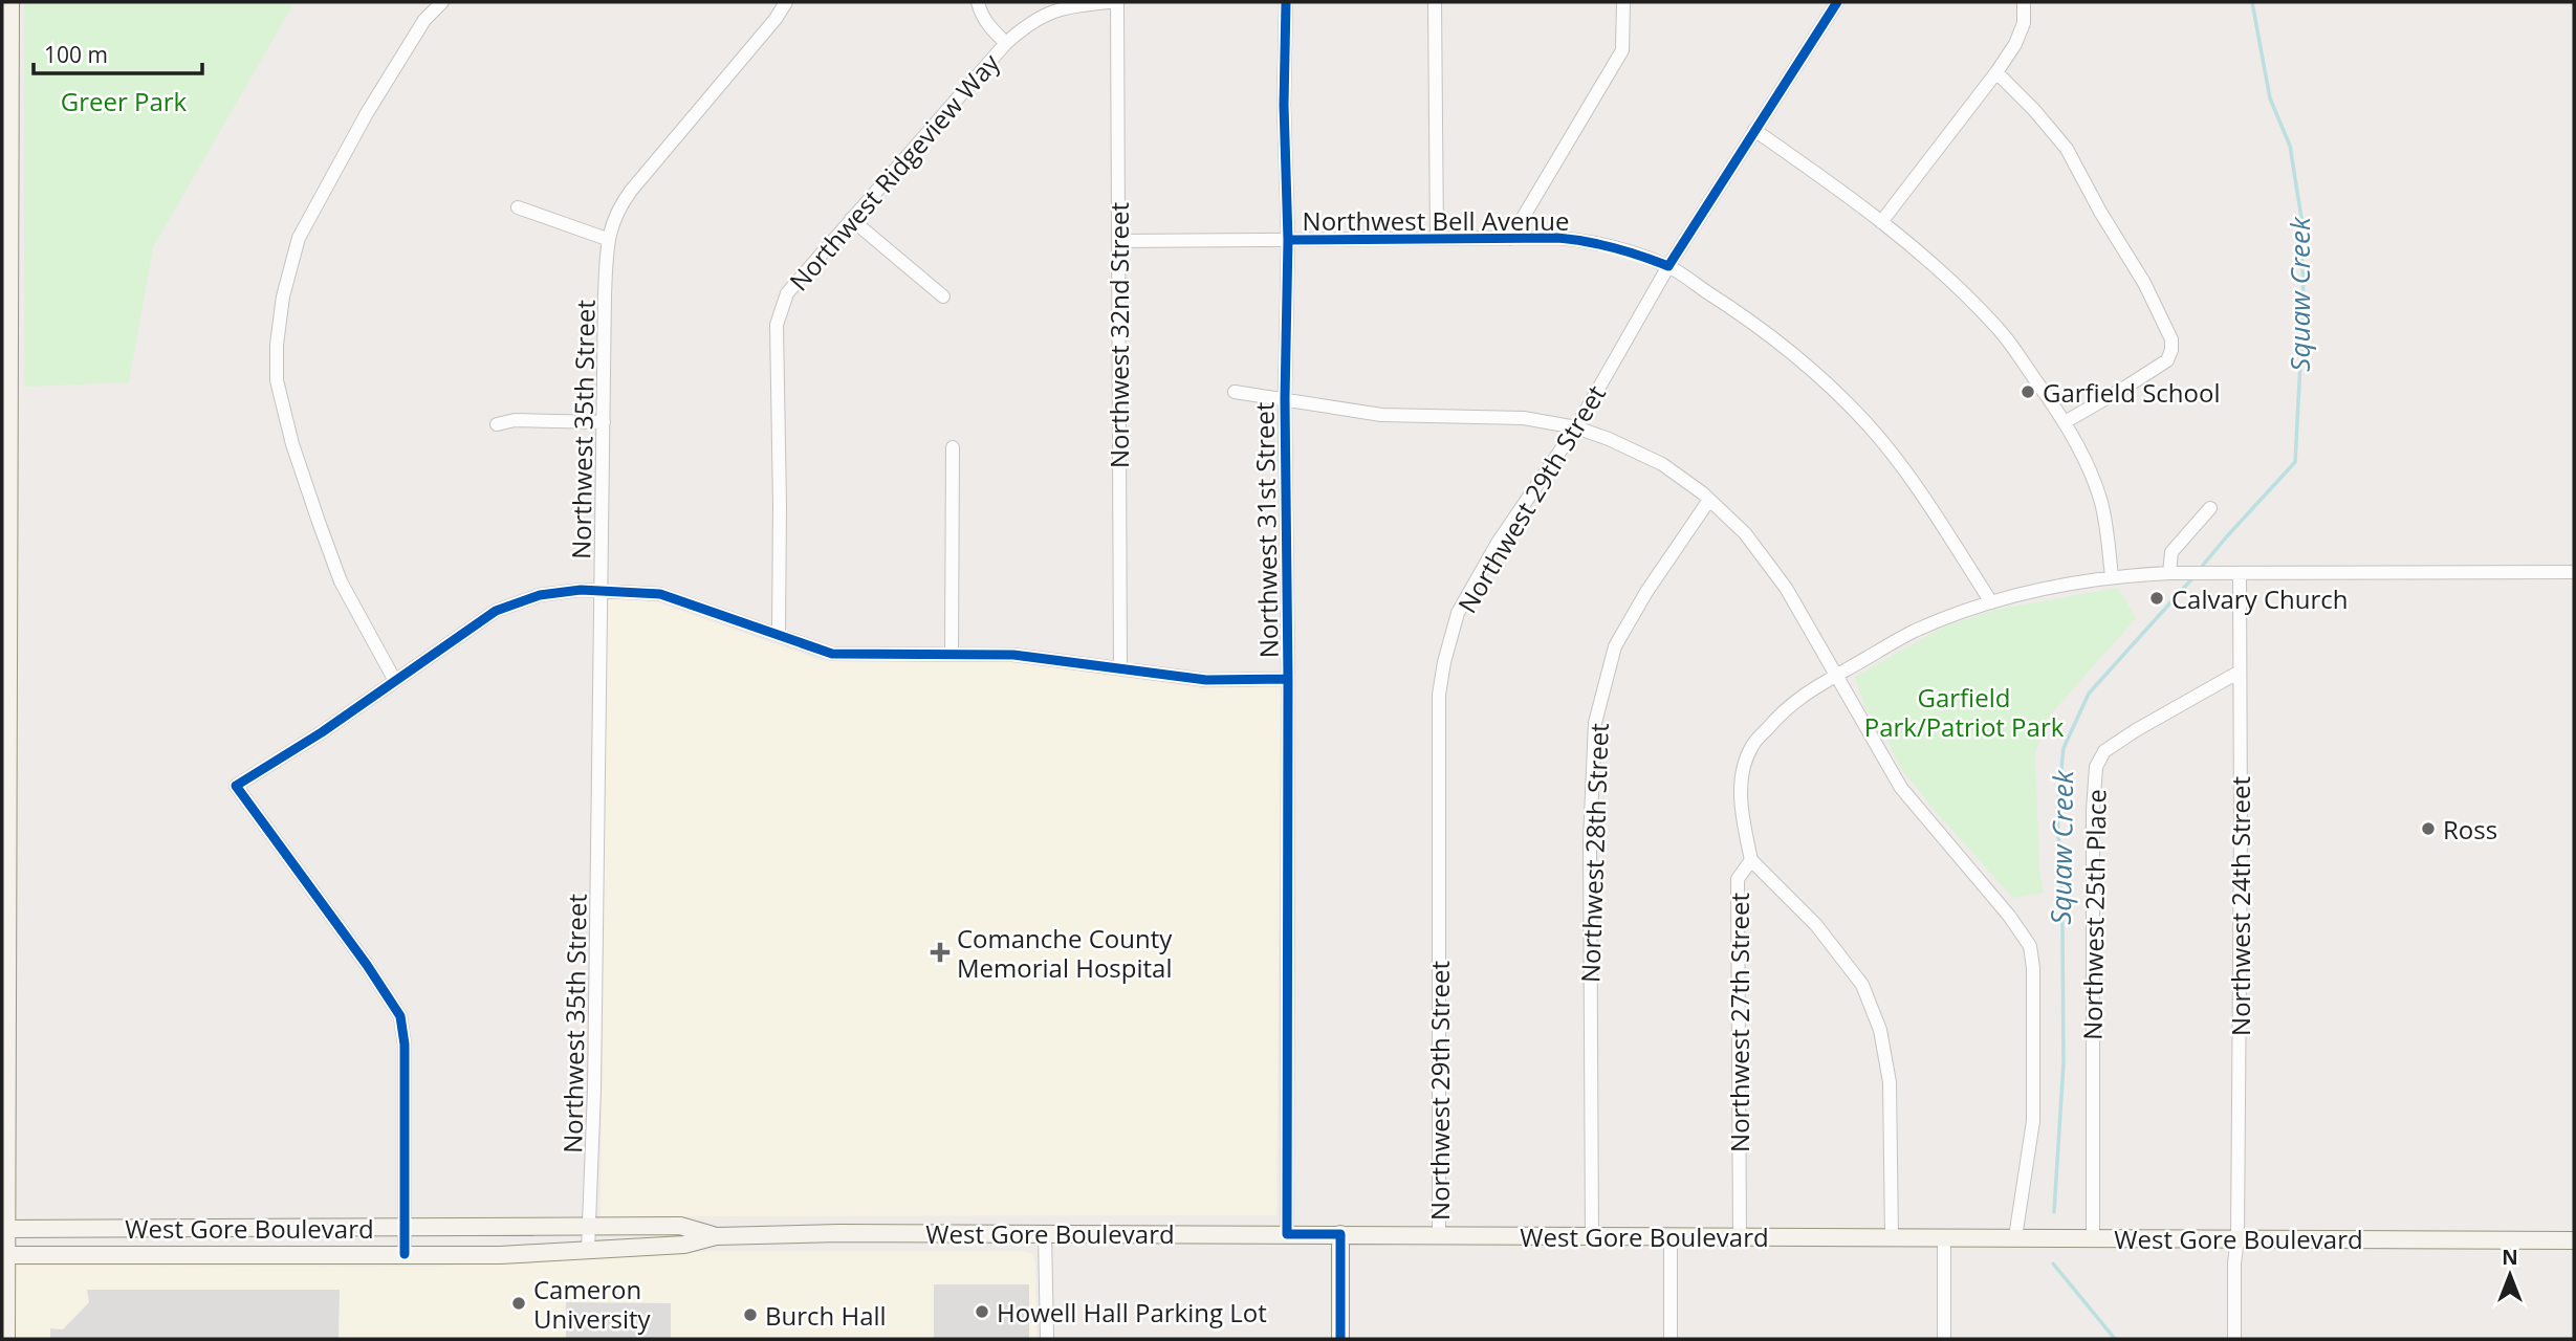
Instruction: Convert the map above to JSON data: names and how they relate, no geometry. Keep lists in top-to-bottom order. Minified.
{"streets":{"main road":["West Gore Boulevard"],"street":["Northwest Ridgeview Way","Northwest Bell Avenue","Northwest 32nd Street","Northwest 35th Street","Northwest 29th Street","Northwest 31st Street","Northwest 28th Street","Northwest 24th Street","Northwest 25th Place","Northwest 27th Street"]},"crossings":[["Northwest Bell Avenue","Northwest 32nd Street"],["Northwest Bell Avenue","Northwest 29th Street"],["Northwest Bell Avenue","Northwest 31st Street"],["Northwest Bell Avenue","Northwest 27th Street"],["Northwest 35th Street","West Gore Boulevard"],["Northwest 29th Street","West Gore Boulevard"],["Northwest 31st Street","West Gore Boulevard"],["Northwest 28th Street","West Gore Boulevard"],["Northwest 24th Street","Northwest 25th Place"],["Northwest 24th Street","West Gore Boulevard"],["Northwest 25th Place","West Gore Boulevard"],["Northwest 27th Street","West Gore Boulevard"]],"water":["Squaw Creek"],"parks":["Greer Park","Garfield Park/Patriot Park"],"places":{"other":["Garfield School","Calvary Church","Ross","Cameron University","Howell Hall Parking Lot","Burch Hall"],"health":["Comanche County Memorial Hospital"]},"scale_bar":"100 m","north":"top"}
